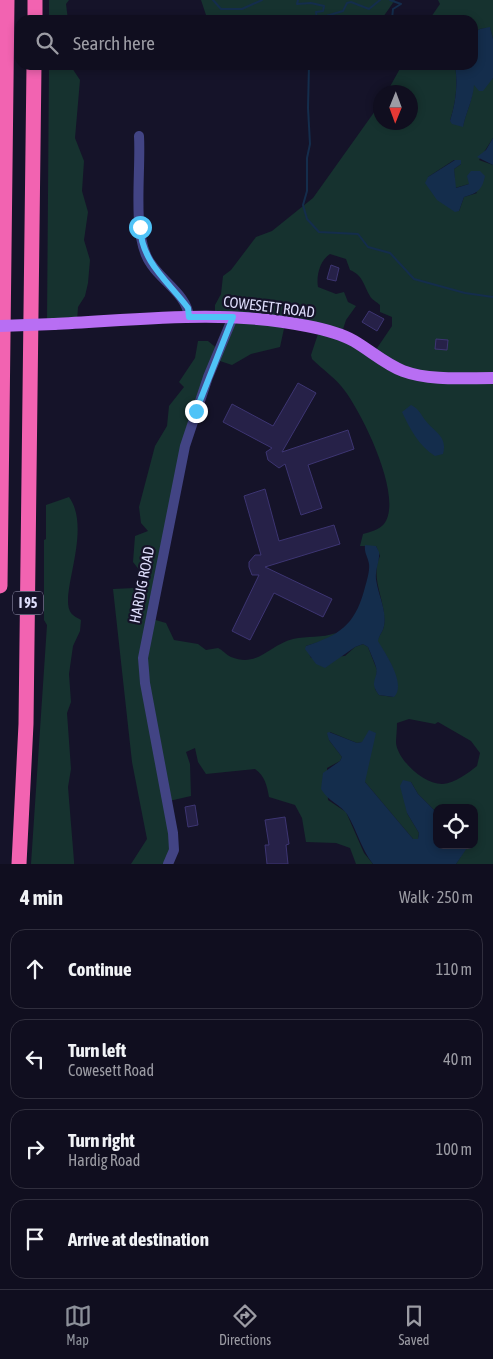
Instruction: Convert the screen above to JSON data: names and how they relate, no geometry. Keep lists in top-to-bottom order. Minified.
{"streets":{"highway":["I 95"],"main road":["COWESETT ROAD"],"street":["HARDIG ROAD"]},"crossings":[["COWESETT ROAD","HARDIG ROAD"]],"north":"bottom","page":{"search":"Search here","heading":["4 min","Walk · 250 m"],"list":[["Continue","110 m"],["Turn left","Cowesett Road","40 m"],["Turn right","Hardig Road","100 m"],"Arrive at destination"],"nav":["Map","Directions","Saved"]}}
